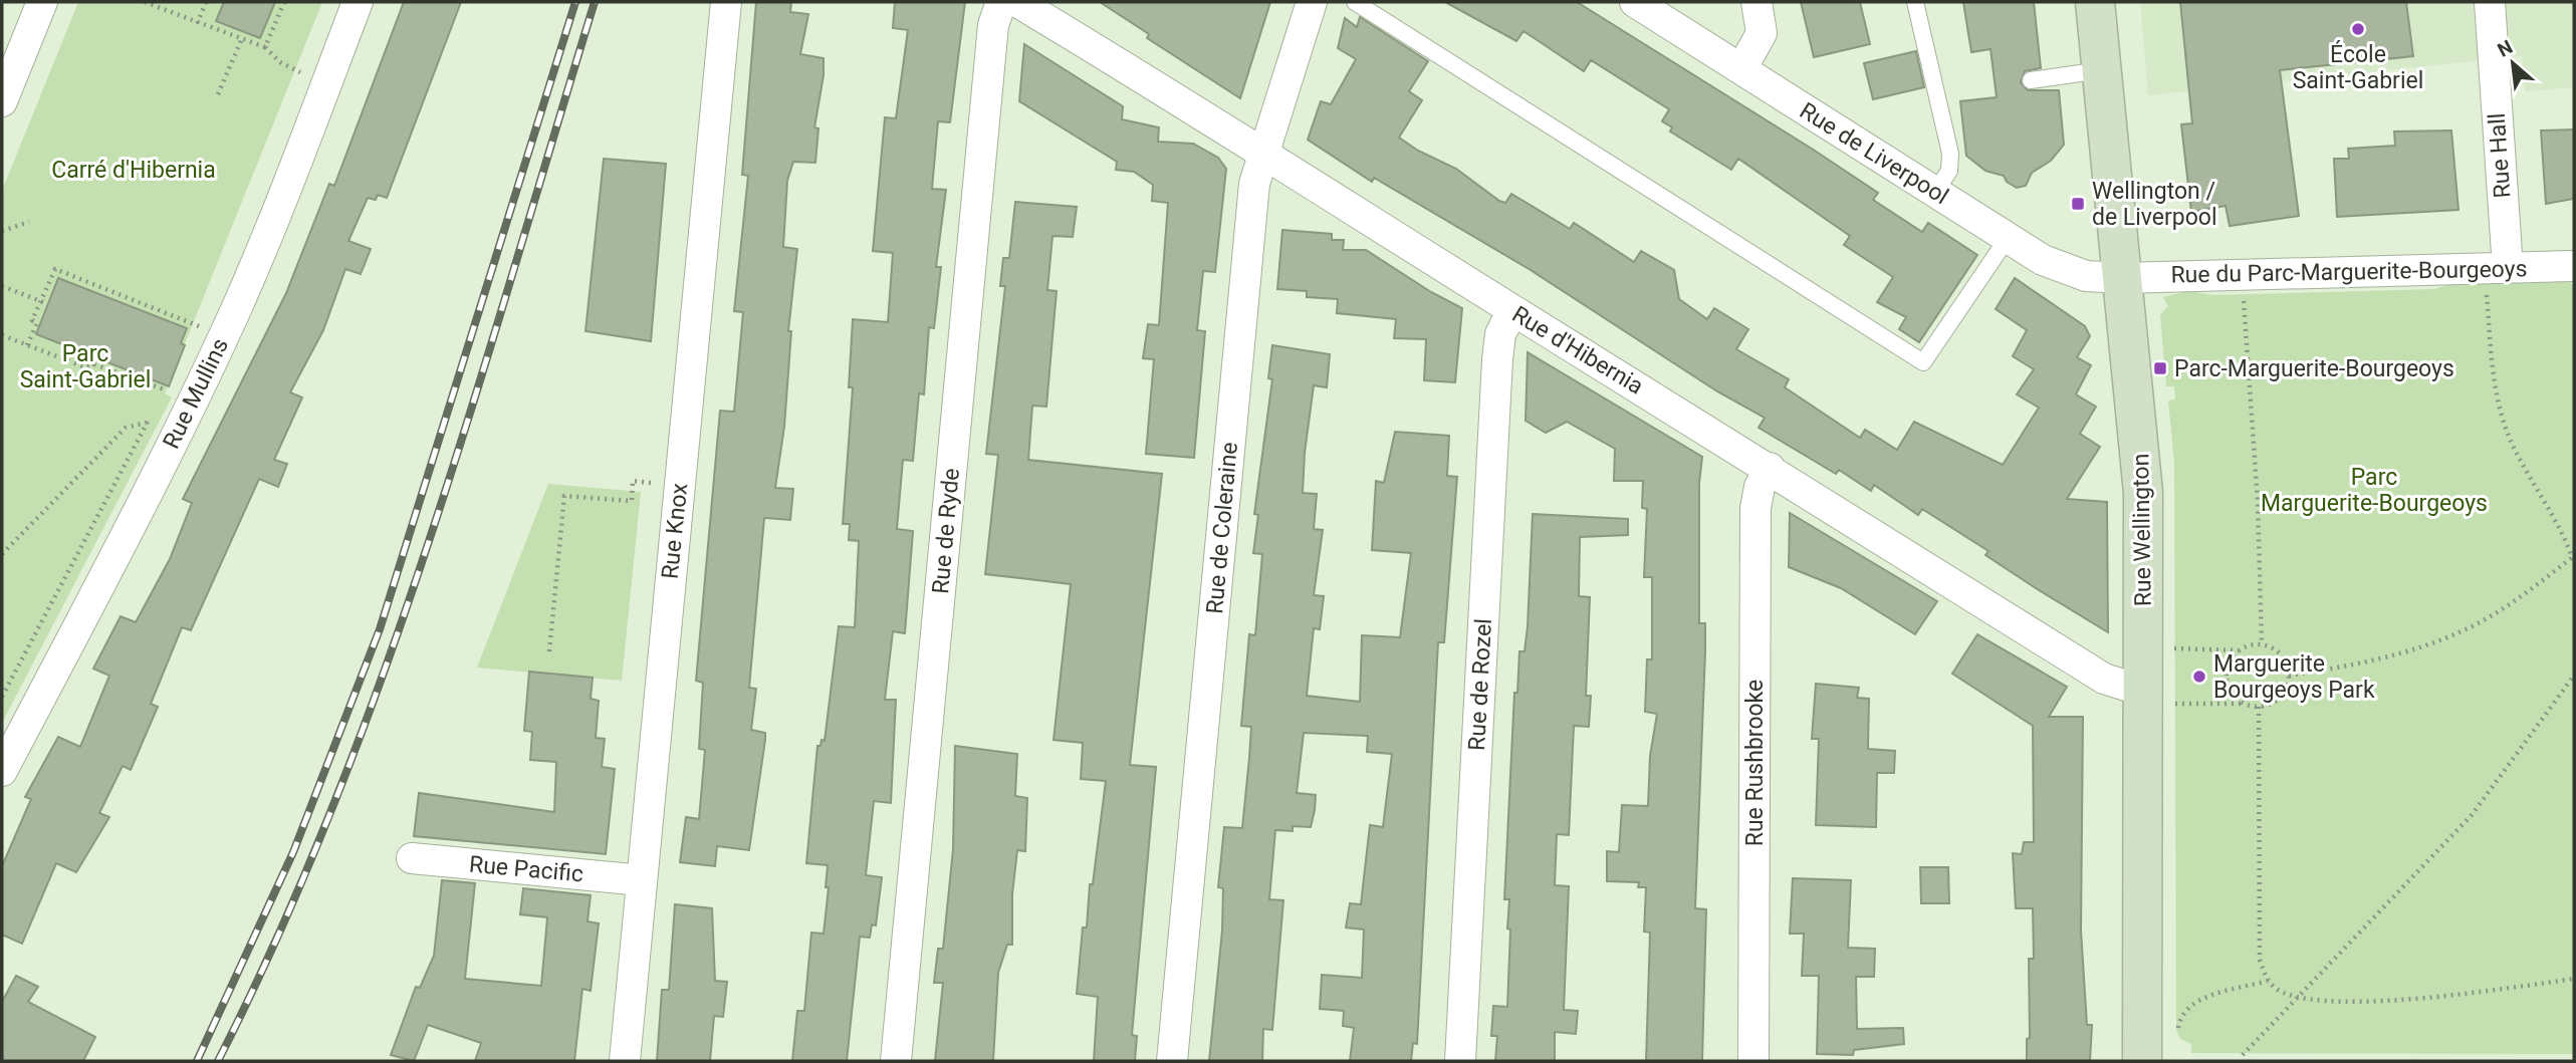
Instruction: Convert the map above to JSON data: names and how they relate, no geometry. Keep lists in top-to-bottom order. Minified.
{"streets":{"main road":["Rue Wellington"],"street":["Rue de Liverpool","Rue Hall","Rue du Parc-Marguerite-Bourgeoys","Rue d'Hibernia","Rue Mullins","Rue de Coleraine","Rue Knox","Rue de Ryde","Rue de Rozel","Rue Rushbrooke","Rue Pacific"]},"crossings":[["Rue de Liverpool","Rue du Parc-Marguerite-Bourgeoys"],["Rue de Liverpool","Rue Wellington"],["Rue Hall","Rue du Parc-Marguerite-Bourgeoys"],["Rue du Parc-Marguerite-Bourgeoys","Rue Wellington"],["Rue d'Hibernia","Rue de Coleraine"],["Rue d'Hibernia","Rue Wellington"],["Rue d'Hibernia","Rue de Rozel"],["Rue d'Hibernia","Rue Rushbrooke"],["Rue Knox","Rue Pacific"]],"parks":["Carré d'Hibernia","Parc Saint-Gabriel","Parc Marguerite-Bourgeoys"],"places":{"other":["École Saint-Gabriel","Marguerite Bourgeoys Park"],"transit":["Wellington / de Liverpool","Parc-Marguerite-Bourgeoys"]},"north":"top left"}
